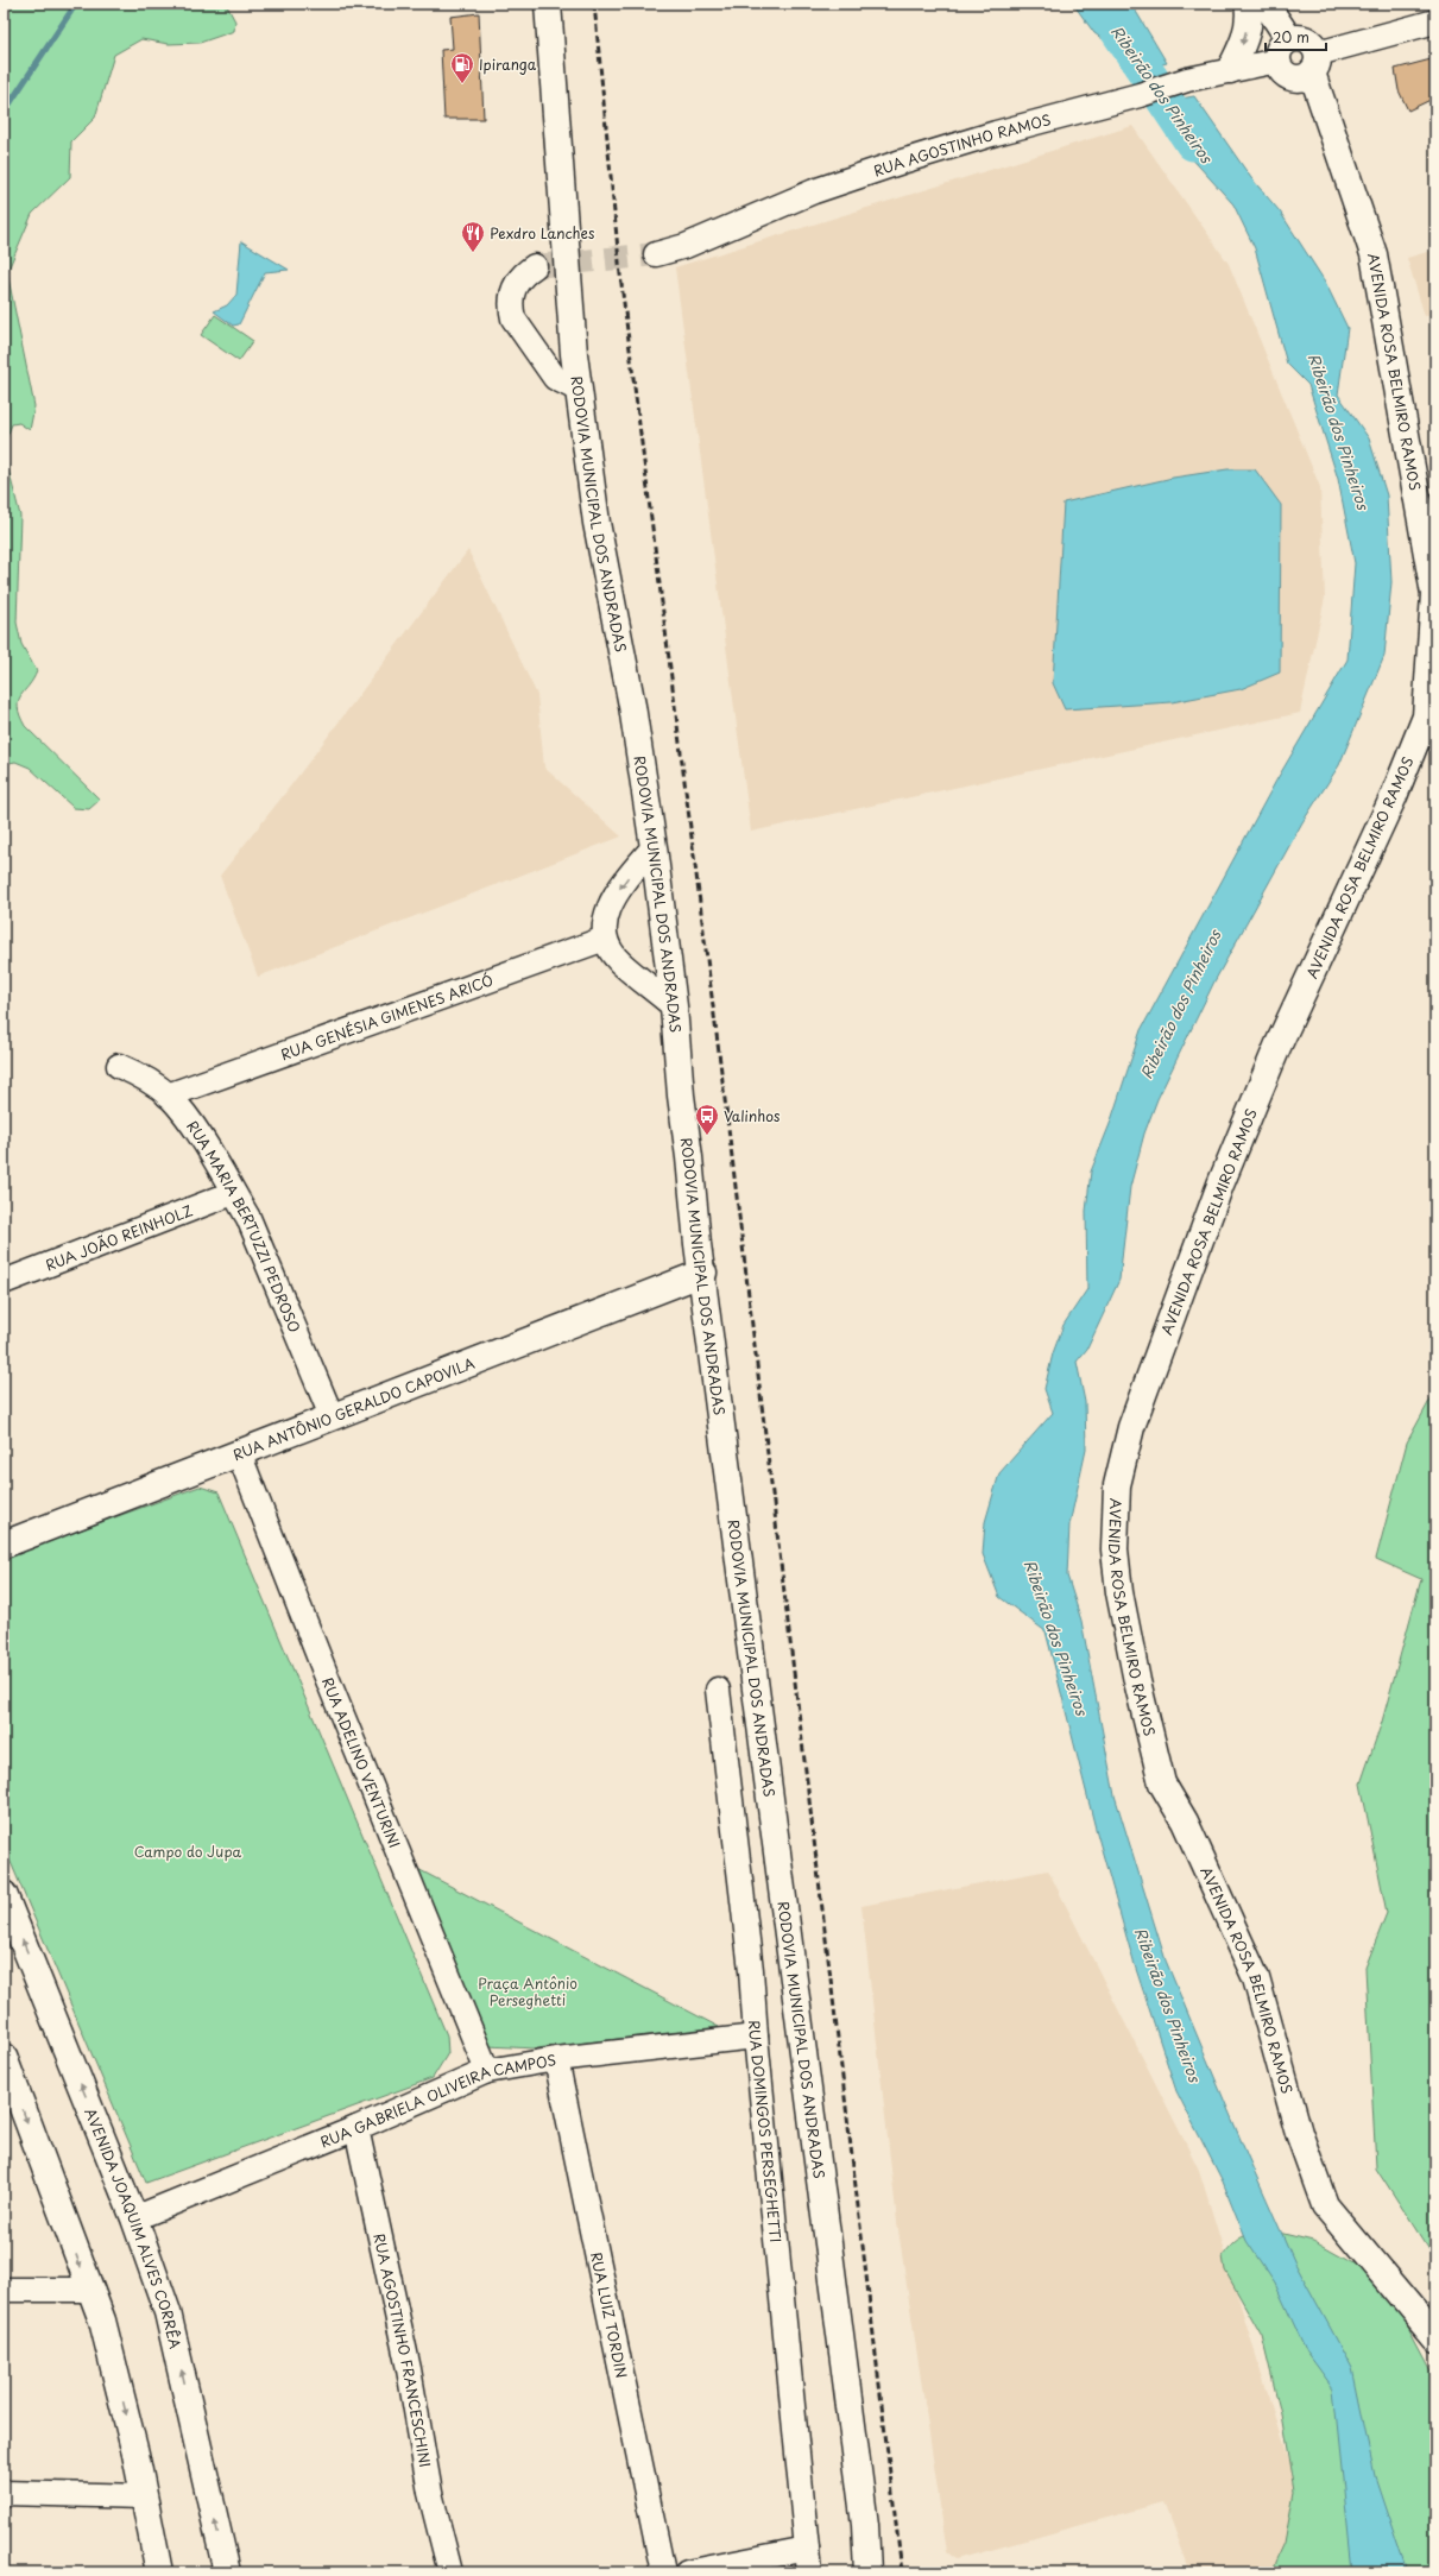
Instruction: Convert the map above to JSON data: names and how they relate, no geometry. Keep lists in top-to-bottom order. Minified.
{"streets":{"main road":["AVENIDA ROSA BELMIRO RAMOS","RODOVIA MUNICIPAL DOS ANDRADAS","RUA ANTÔNIO GERALDO CAPOVILA","AVENIDA JOAQUIM ALVES CORRÊA"],"street":["RUA AGOSTINHO RAMOS","RUA GENÉSIA GIMENES ARICÓ","RUA MARIA BERTUZZI PEDROSO","RUA JOÃO REINHOLZ","RUA ADELINO VENTURINI","RUA GABRIELA OLIVEIRA CAMPOS","RUA DOMINGOS PERSEGHETTI","RUA LUIZ TORDIN","RUA AGOSTINHO FRANCESCHINI"]},"crossings":[["RUA AGOSTINHO RAMOS","AVENIDA ROSA BELMIRO RAMOS"],["RODOVIA MUNICIPAL DOS ANDRADAS","RUA ANTÔNIO GERALDO CAPOVILA"],["RUA GENÉSIA GIMENES ARICÓ","RUA MARIA BERTUZZI PEDROSO"],["RUA MARIA BERTUZZI PEDROSO","RUA JOÃO REINHOLZ"],["RUA MARIA BERTUZZI PEDROSO","RUA ANTÔNIO GERALDO CAPOVILA"],["RUA ANTÔNIO GERALDO CAPOVILA","RUA ADELINO VENTURINI"],["RUA ADELINO VENTURINI","RUA GABRIELA OLIVEIRA CAMPOS"],["RUA GABRIELA OLIVEIRA CAMPOS","RUA DOMINGOS PERSEGHETTI"],["RUA GABRIELA OLIVEIRA CAMPOS","AVENIDA JOAQUIM ALVES CORRÊA"],["RUA GABRIELA OLIVEIRA CAMPOS","RUA LUIZ TORDIN"],["RUA GABRIELA OLIVEIRA CAMPOS","RUA AGOSTINHO FRANCESCHINI"]],"water":["Ribeirão dos Pinheiros"],"parks":["Campo do Jupa","Praça Antônio Perseghetti"],"places":{"fuel station":["Ipiranga"],"restaurant":["Pexdro Lanches"],"bus stop":["Valinhos"]},"scale_bar":"20 m"}
